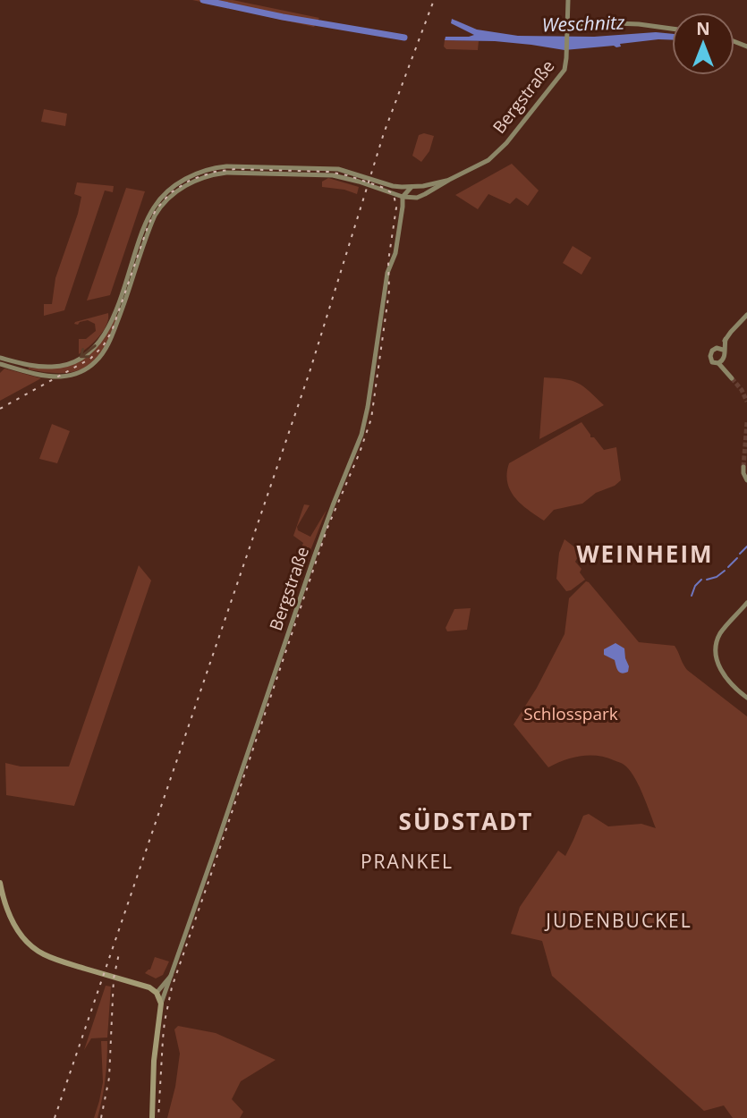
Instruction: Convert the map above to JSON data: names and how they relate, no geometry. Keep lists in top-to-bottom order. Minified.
{"streets":{"main road":["Bergstraße"]},"districts":["WEINHEIM","SÜDSTADT","PRANKEL","JUDENBUCKEL"],"water":["Weschnitz"],"parks":["Schlosspark"],"north":"top"}
